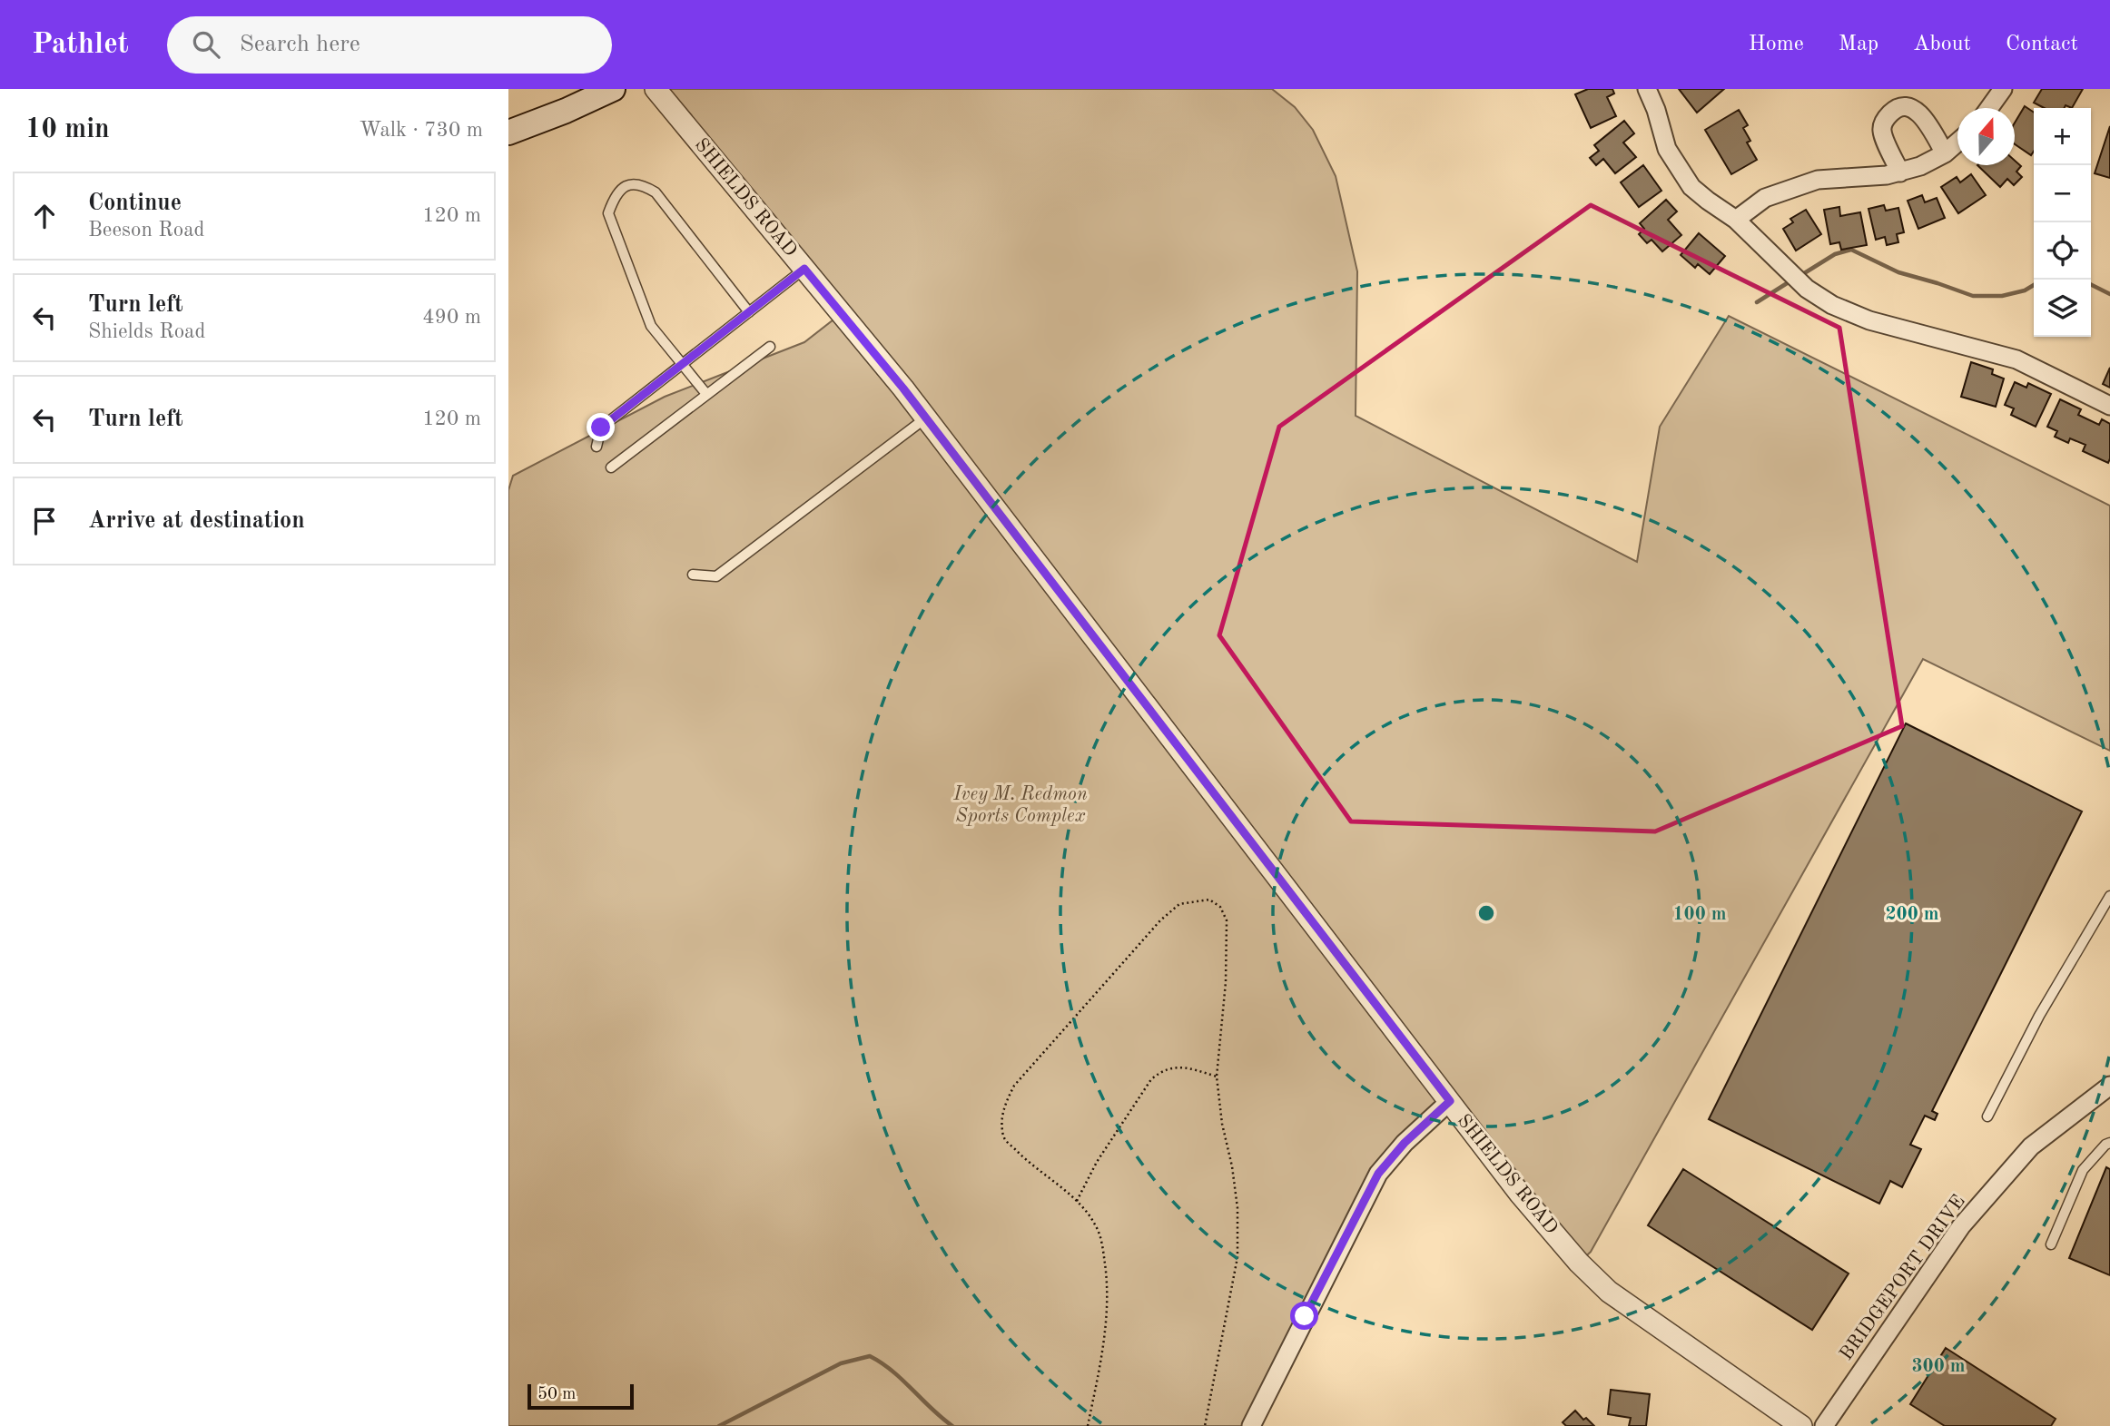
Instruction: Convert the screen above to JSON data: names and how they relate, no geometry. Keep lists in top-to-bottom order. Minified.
{"streets":{"street":["SHIELDS ROAD","BRIDGEPORT DRIVE"]},"parks":["Ivey M. Redmon Sports Complex"],"scale_bar":"50 m","north":"top","page":{"header":"Pathlet","search":"Search here","nav":["Home","Map","About","Contact"],"heading":["10 min","Walk · 730 m"],"map_buttons":["+","−"],"list":[["Continue","Beeson Road","120 m"],["Turn left","Shields Road","490 m"],["Turn left","120 m"],"Arrive at destination"],"scale":"50 m"},"rings":["100 m","200 m","300 m"]}
